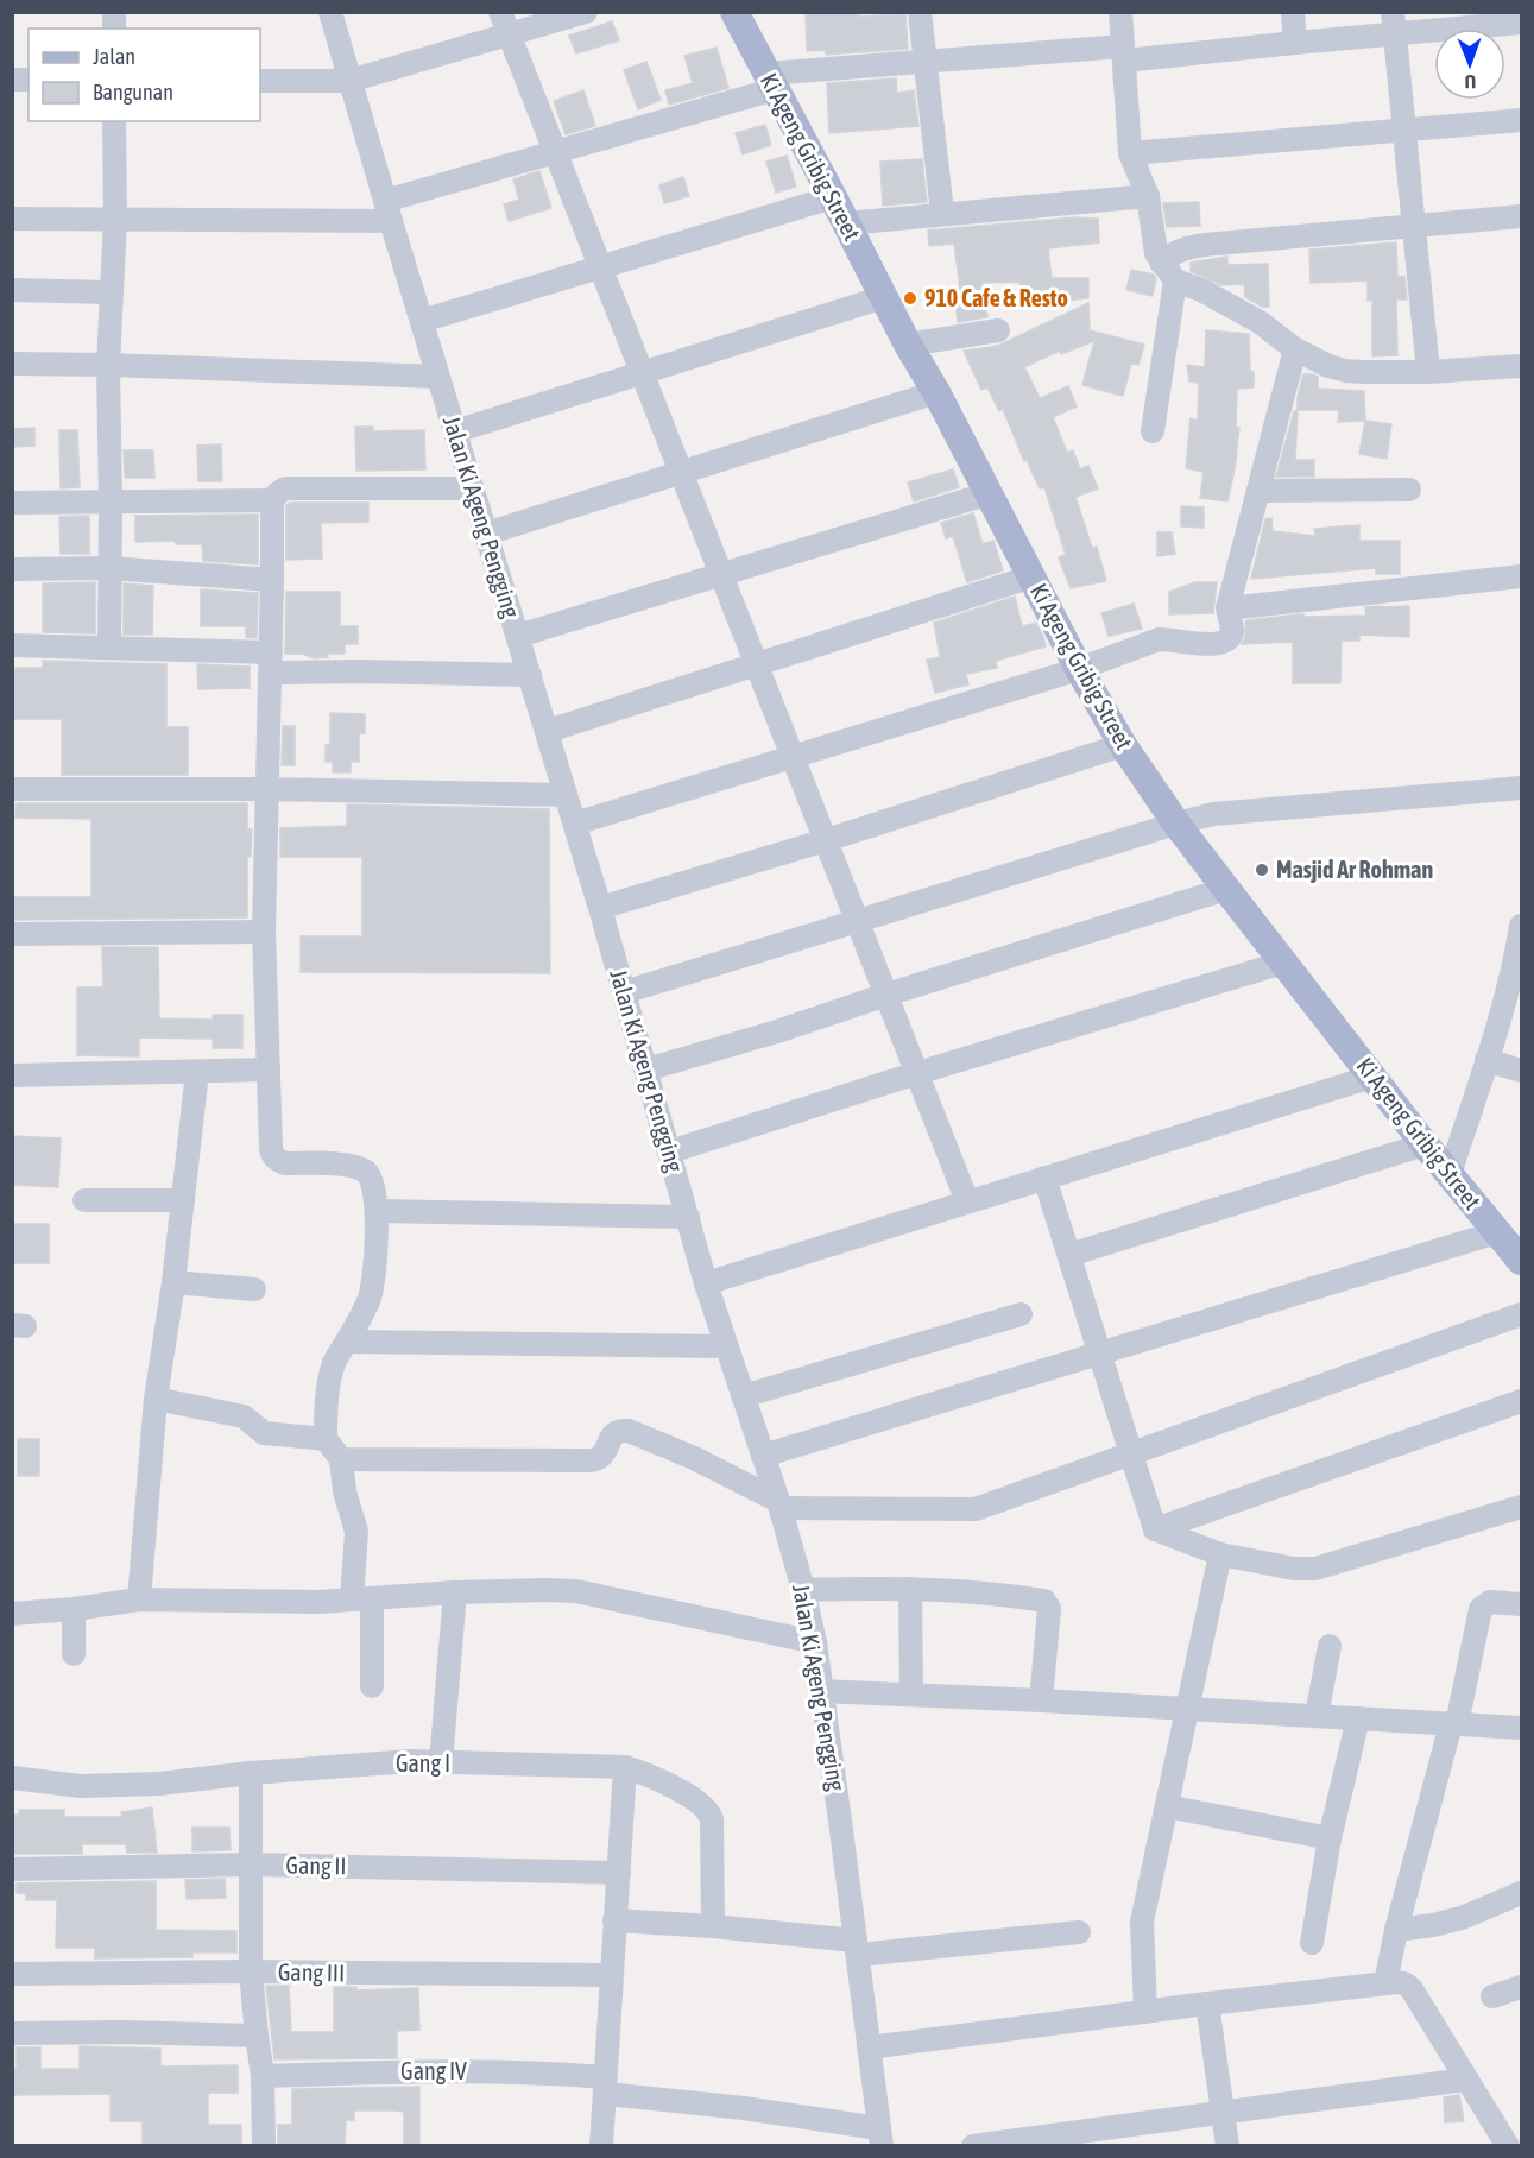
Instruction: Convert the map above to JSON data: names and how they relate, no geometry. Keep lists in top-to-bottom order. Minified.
{"streets":{"main road":["Ki Ageng Gribig Street"],"street":["Jalan Ki Ageng Pengging","Gang I","Gang II","Gang III","Gang IV"]},"crossings":[["Jalan Ki Ageng Pengging","Gang IV"]],"places":["910 Cafe & Resto","Masjid Ar Rohman"],"legend":["Jalan","Bangunan"],"north":"bottom"}
